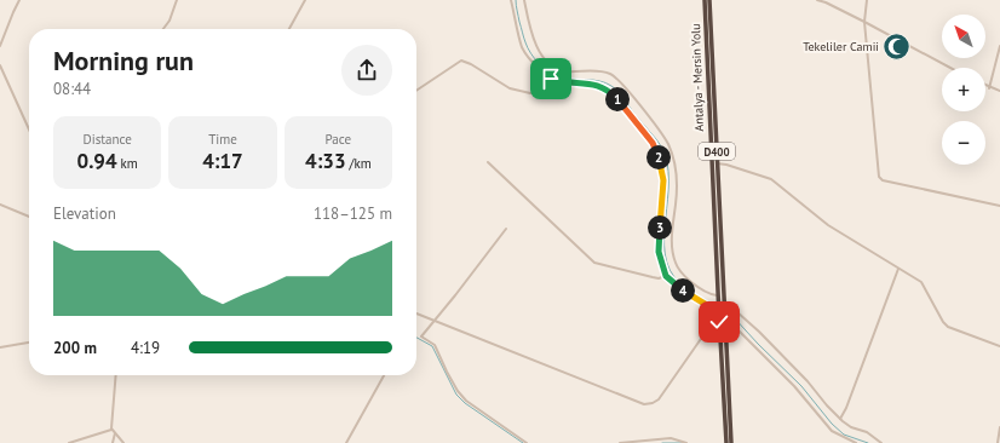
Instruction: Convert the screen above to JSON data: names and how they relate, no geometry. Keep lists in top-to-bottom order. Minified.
{"streets":{"highway":["Antalya - Mersin Yolu","D400"]},"places":{"mosque":["Tekeliler Camii"]},"north":"top left","page":{"map_buttons":["+","−"],"heading":["Morning run","08:44"],"pins":["1","2","3","4"],"stats":[["Distance","0.94 km"],["Time","4:17"],["Pace","4:33 /km"]],"chart":["Elevation","118–125 m"],"list":[{"name":"200 m","note":"4:19"}]}}
